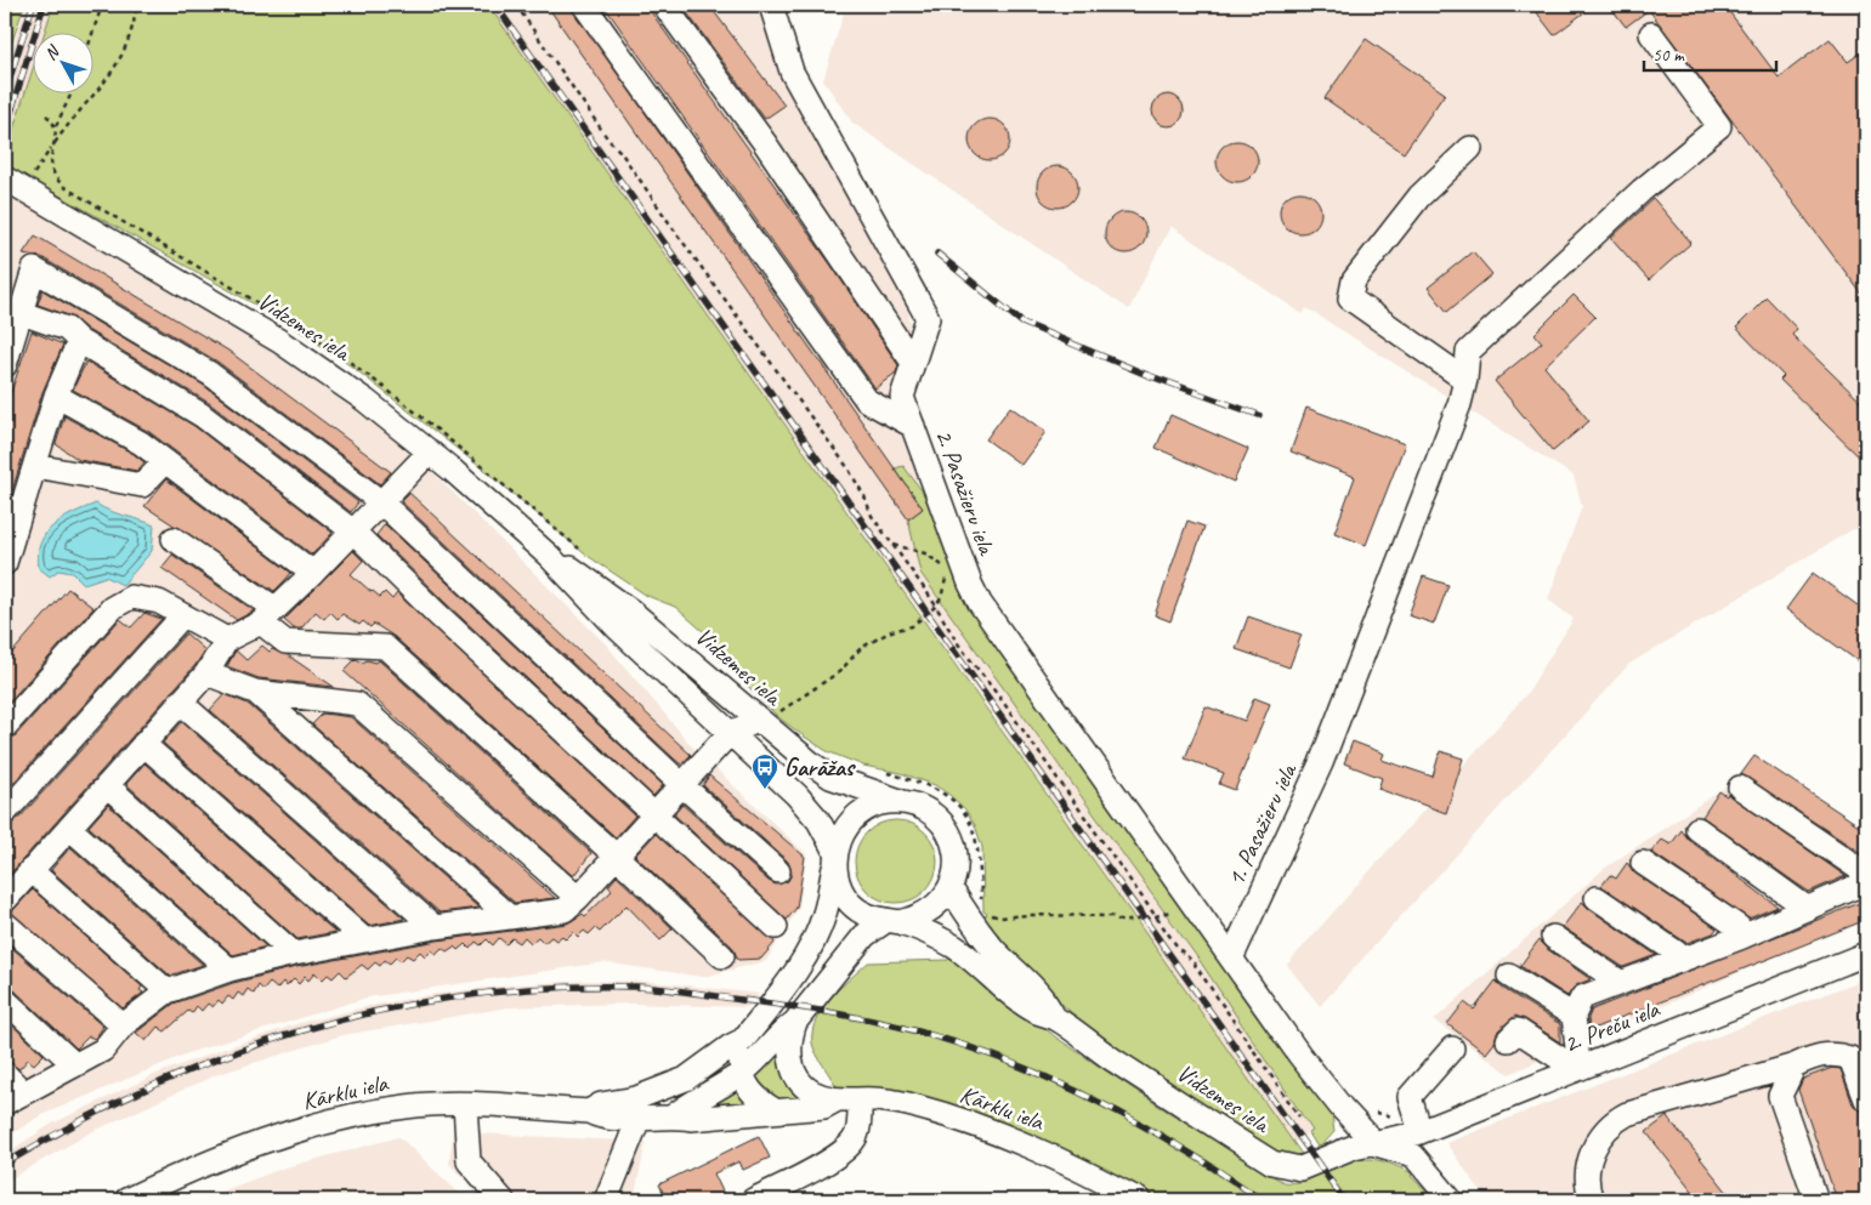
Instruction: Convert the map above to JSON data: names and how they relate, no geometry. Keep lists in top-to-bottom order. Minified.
{"streets":{"street":["Vidzemes iela","2. Pasažieru iela","1. Pasažieru iela","2. Preču iela","Kārklu iela"]},"crossings":[["Vidzemes iela","2. Preču iela"],["Vidzemes iela","Kārklu iela"],["2. Pasažieru iela","1. Pasažieru iela"]],"places":{"bus stop":["Garāžas"]},"scale_bar":"50 m","north":"top left"}
